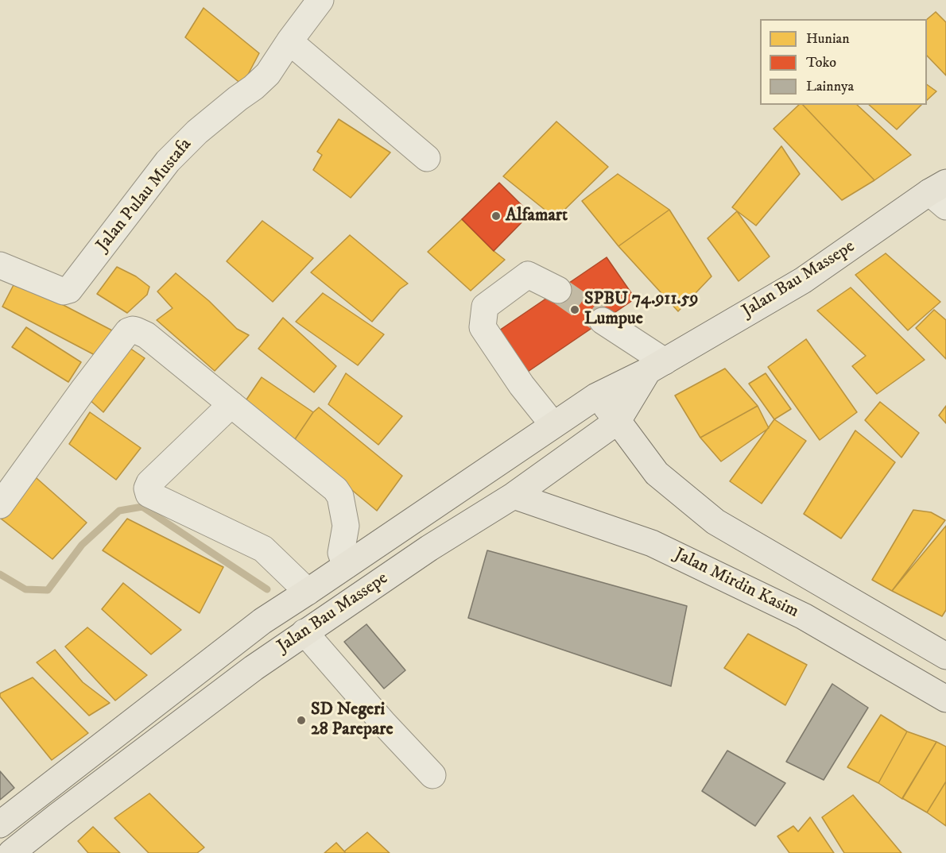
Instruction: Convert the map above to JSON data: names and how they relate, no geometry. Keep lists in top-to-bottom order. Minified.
{"streets":{"highway":["Jalan Bau Massepe","Jalan Mirdin Kasim"],"street":["Jalan Pulau Mustafa"]},"crossings":[["Jalan Bau Massepe","Jalan Mirdin Kasim"]],"places":["Alfamart","SPBU 74.911.59 Lumpue","SD Negeri 28 Parepare"],"legend":["Hunian","Toko","Lainnya"]}
